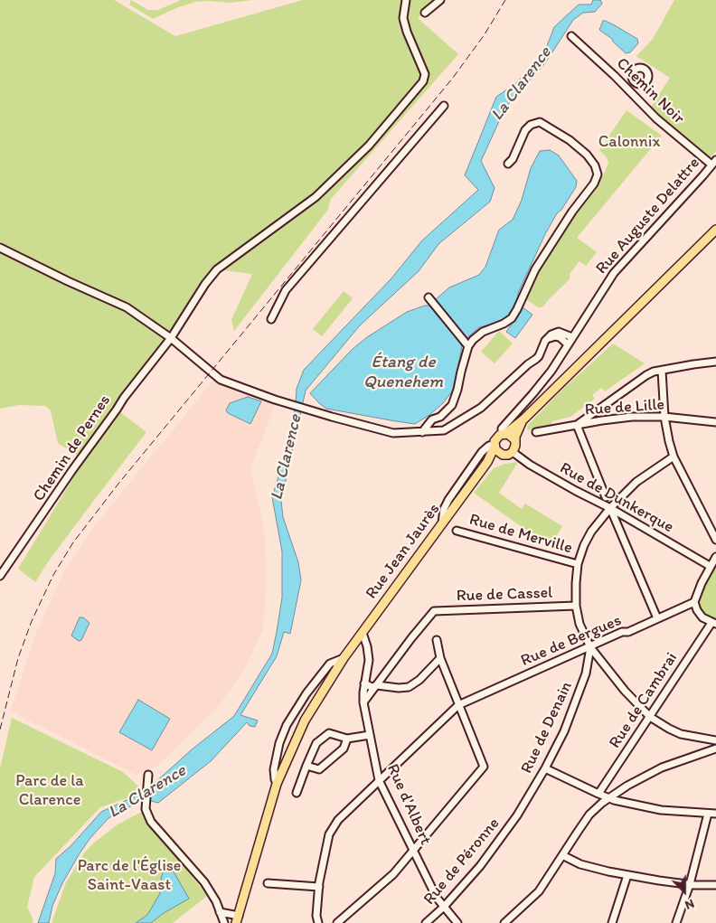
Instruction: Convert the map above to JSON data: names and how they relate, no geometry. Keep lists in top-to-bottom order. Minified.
{"streets":{"main road":["Rue Jean Jaurès"],"street":["Chemin Noir","Rue Auguste Delattre","Rue de Lille","Chemin de Pernes","Rue de Dunkerque","Rue de Merville","Rue de Cassel","Rue de Bergues","Rue de Cambrai","Rue de Denain","Rue d'Albert","Rue de Péronne"]},"crossings":[["Chemin Noir","Rue Auguste Delattre"],["Rue Auguste Delattre","Rue de Dunkerque"],["Rue Auguste Delattre","Rue Jean Jaurès"],["Rue de Dunkerque","Rue Jean Jaurès"],["Rue Jean Jaurès","Rue d'Albert"],["Rue de Bergues","Rue de Denain"],["Rue de Bergues","Rue d'Albert"],["Rue de Denain","Rue de Péronne"],["Rue d'Albert","Rue de Péronne"]],"water":["La Clarence","Étang de Quenehem"],"parks":["Calonnix","Parc de la Clarence","Parc de l'Église Saint-Vaast"],"north":"bottom"}
